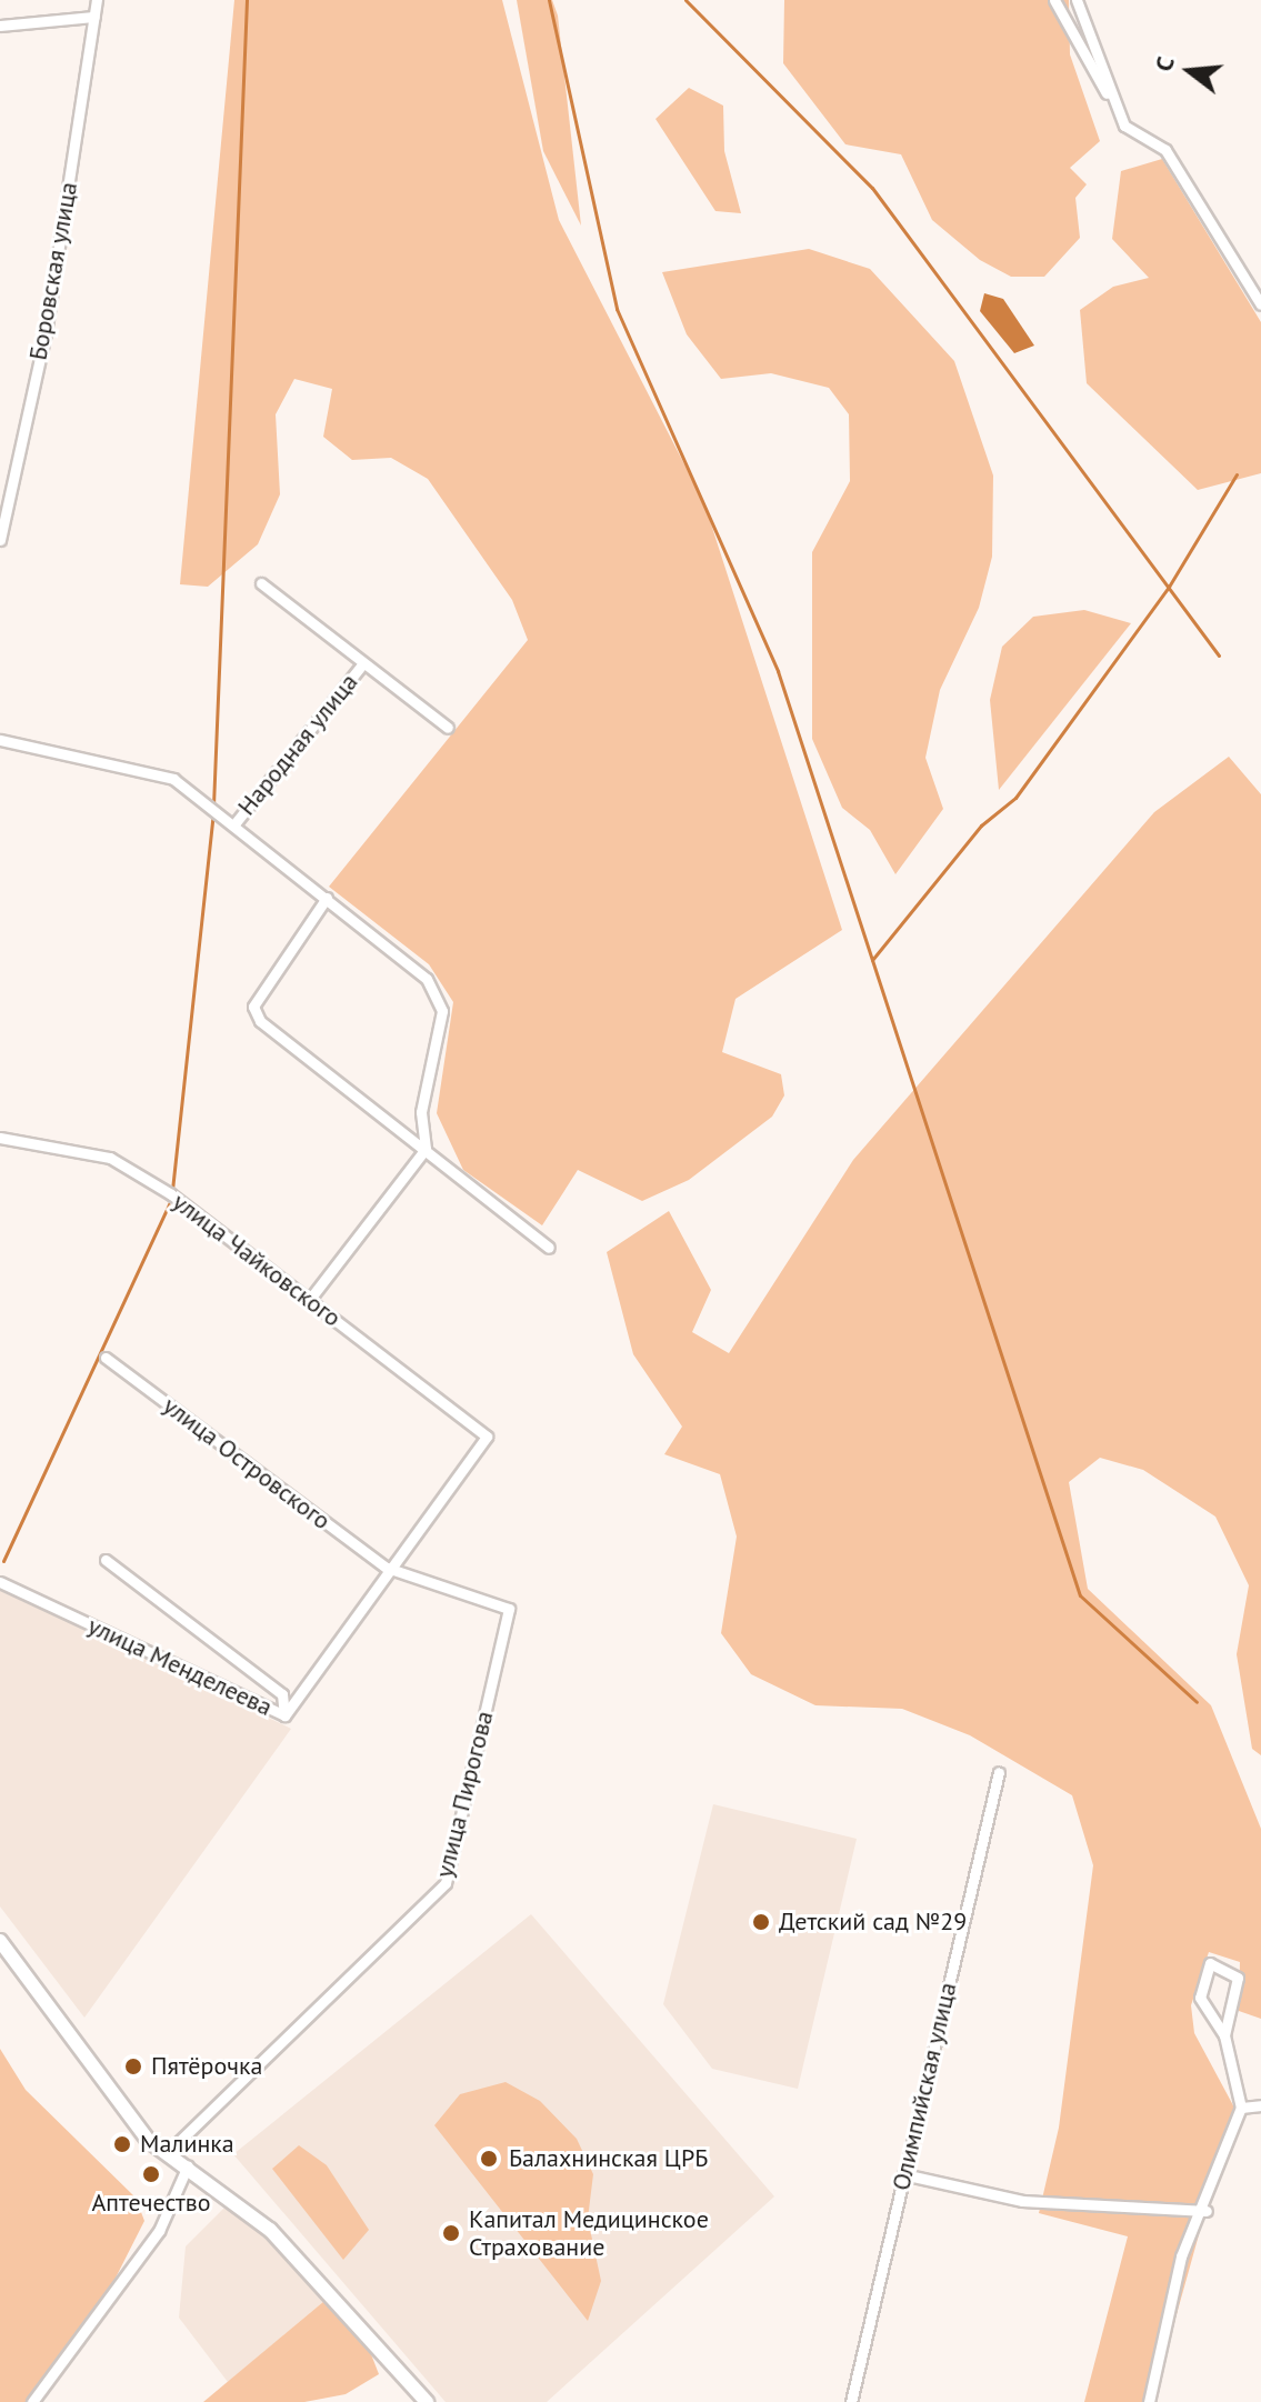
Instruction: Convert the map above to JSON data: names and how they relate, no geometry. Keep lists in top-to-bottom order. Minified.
{"streets":{"street":["Боровская улица","Народная улица","улица Чайковского","улица Островского","улица Менделеева","улица Пирогова","Олимпийская улица"]},"crossings":[["улица Чайковского","улица Островского"],["улица Чайковского","улица Пирогова"],["улица Островского","улица Пирогова"]],"places":["Детский сад №29","Пятёрочка","Малинка","Балахнинская ЦРБ","Аптечество","Капитал Медицинское Страхование"],"north":"left"}
